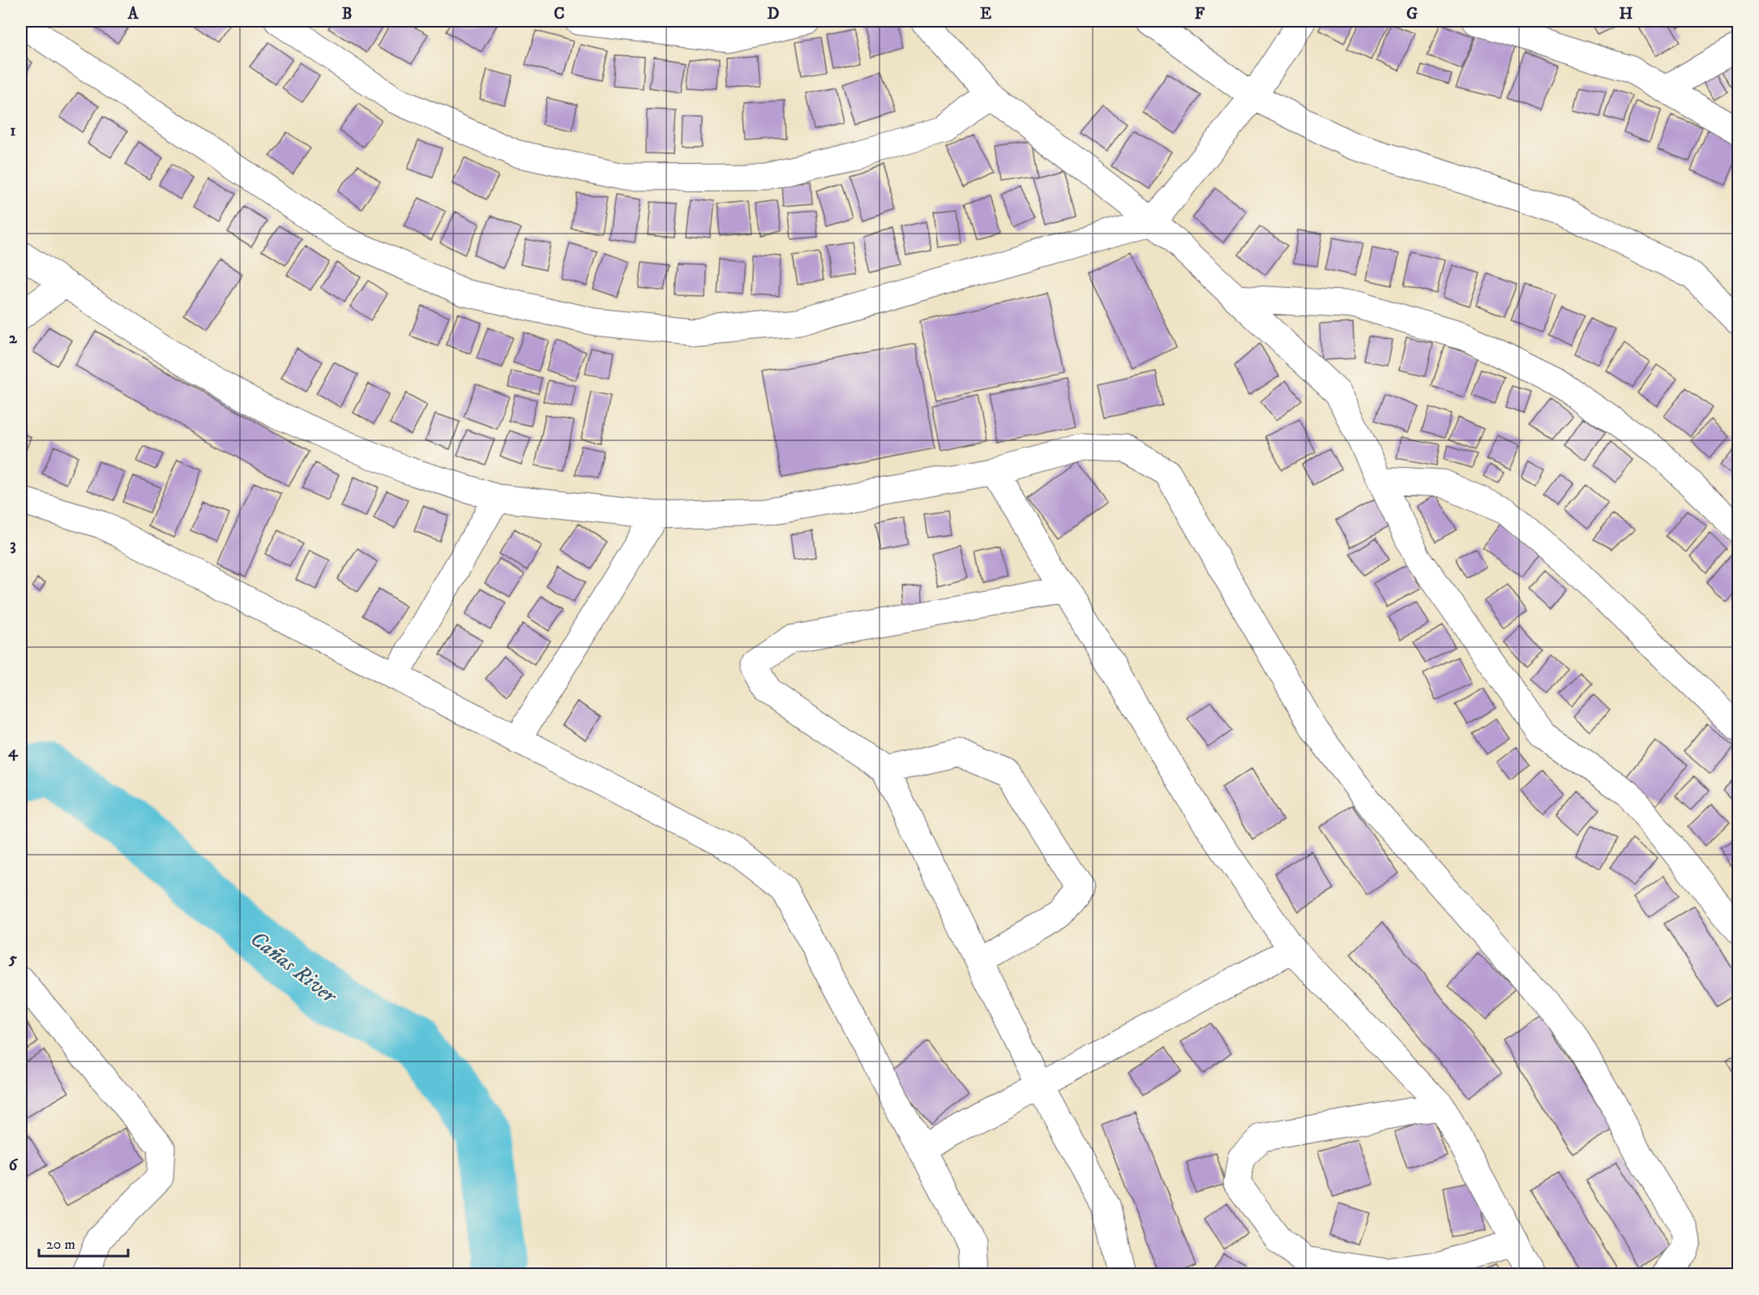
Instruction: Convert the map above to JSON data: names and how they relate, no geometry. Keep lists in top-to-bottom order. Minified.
{"water":["Cañas River"],"scale_bar":"20 m","grid":{"columns":["A","B","C","D","E","F","G","H"],"rows":["1","2","3","4","5","6"]}}
